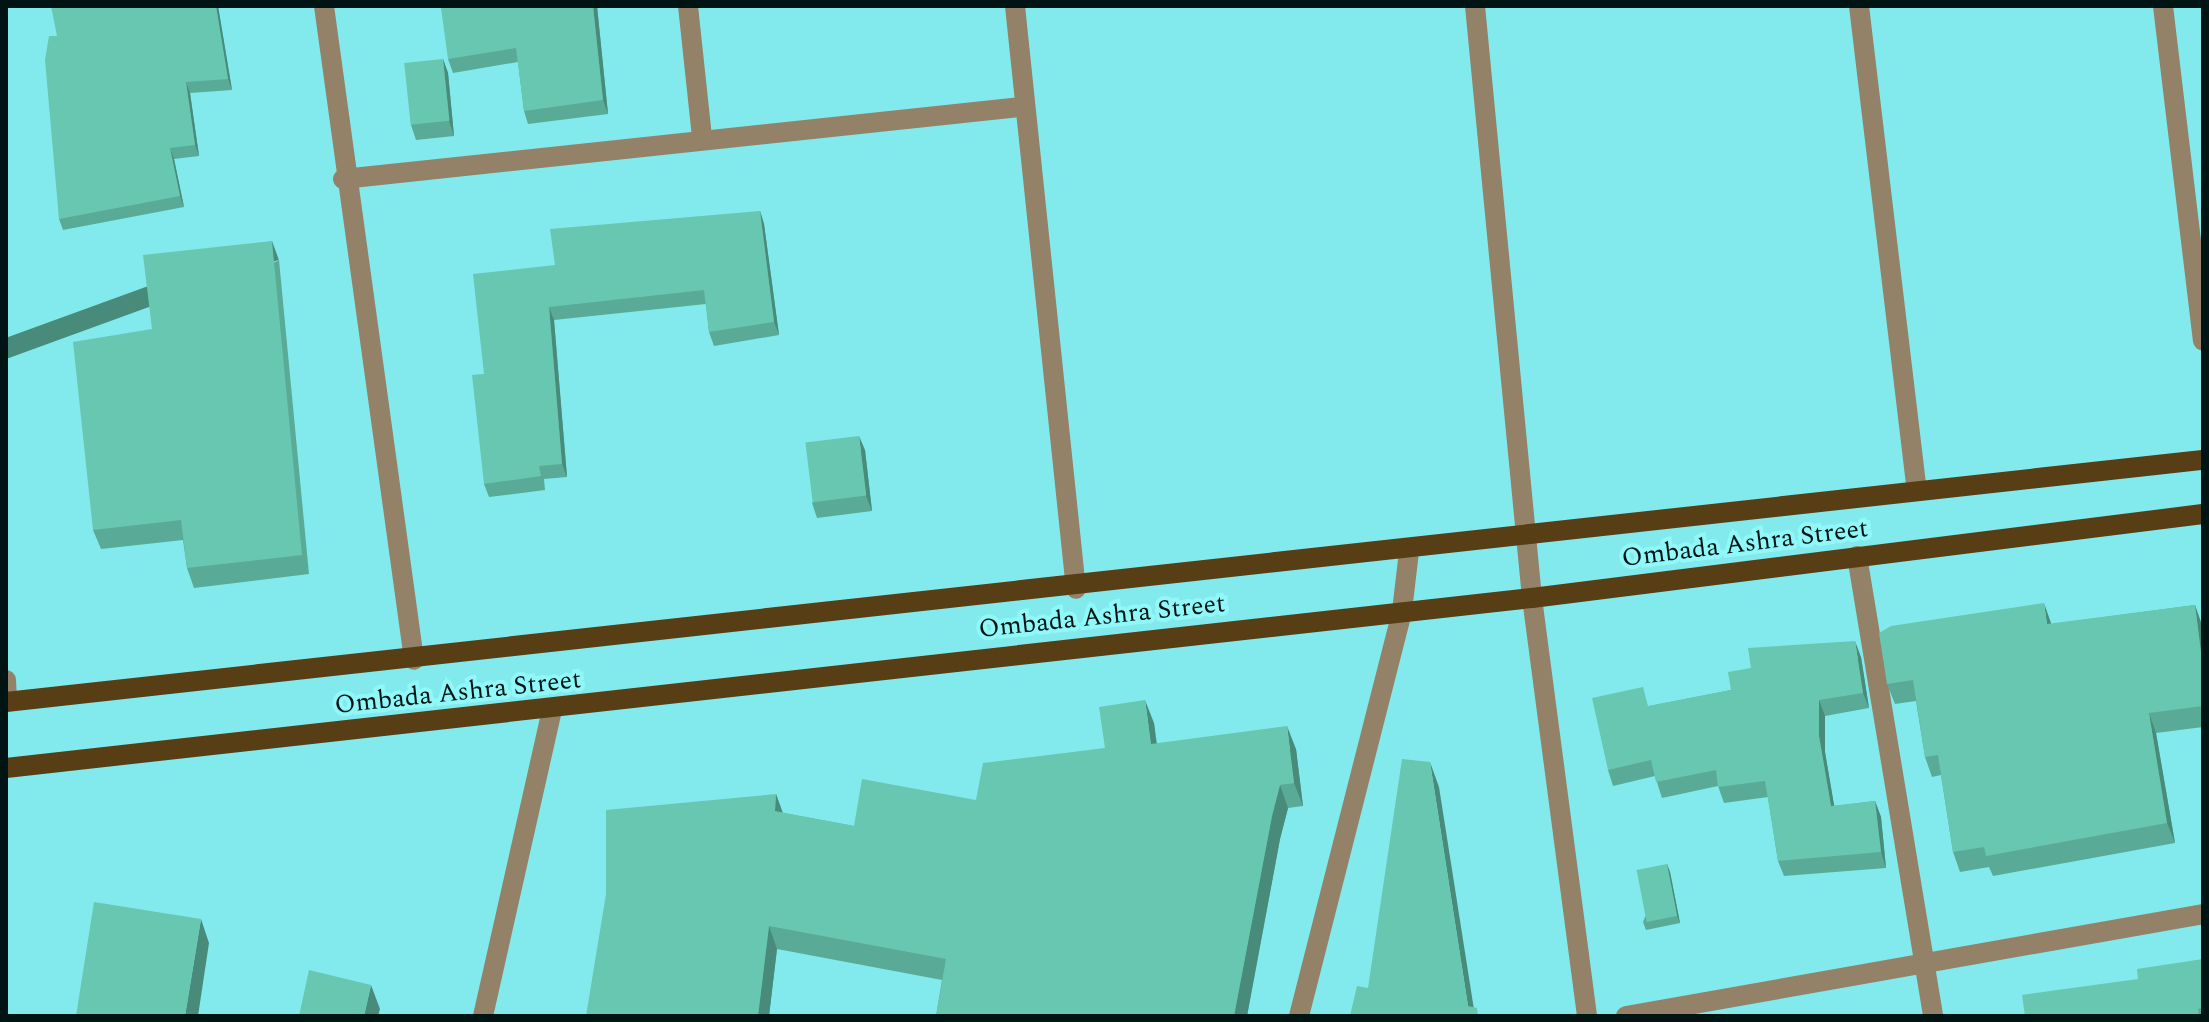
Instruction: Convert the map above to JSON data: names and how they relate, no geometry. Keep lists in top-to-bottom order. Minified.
{"streets":{"main road":["Ombada Ashra Street"]}}
